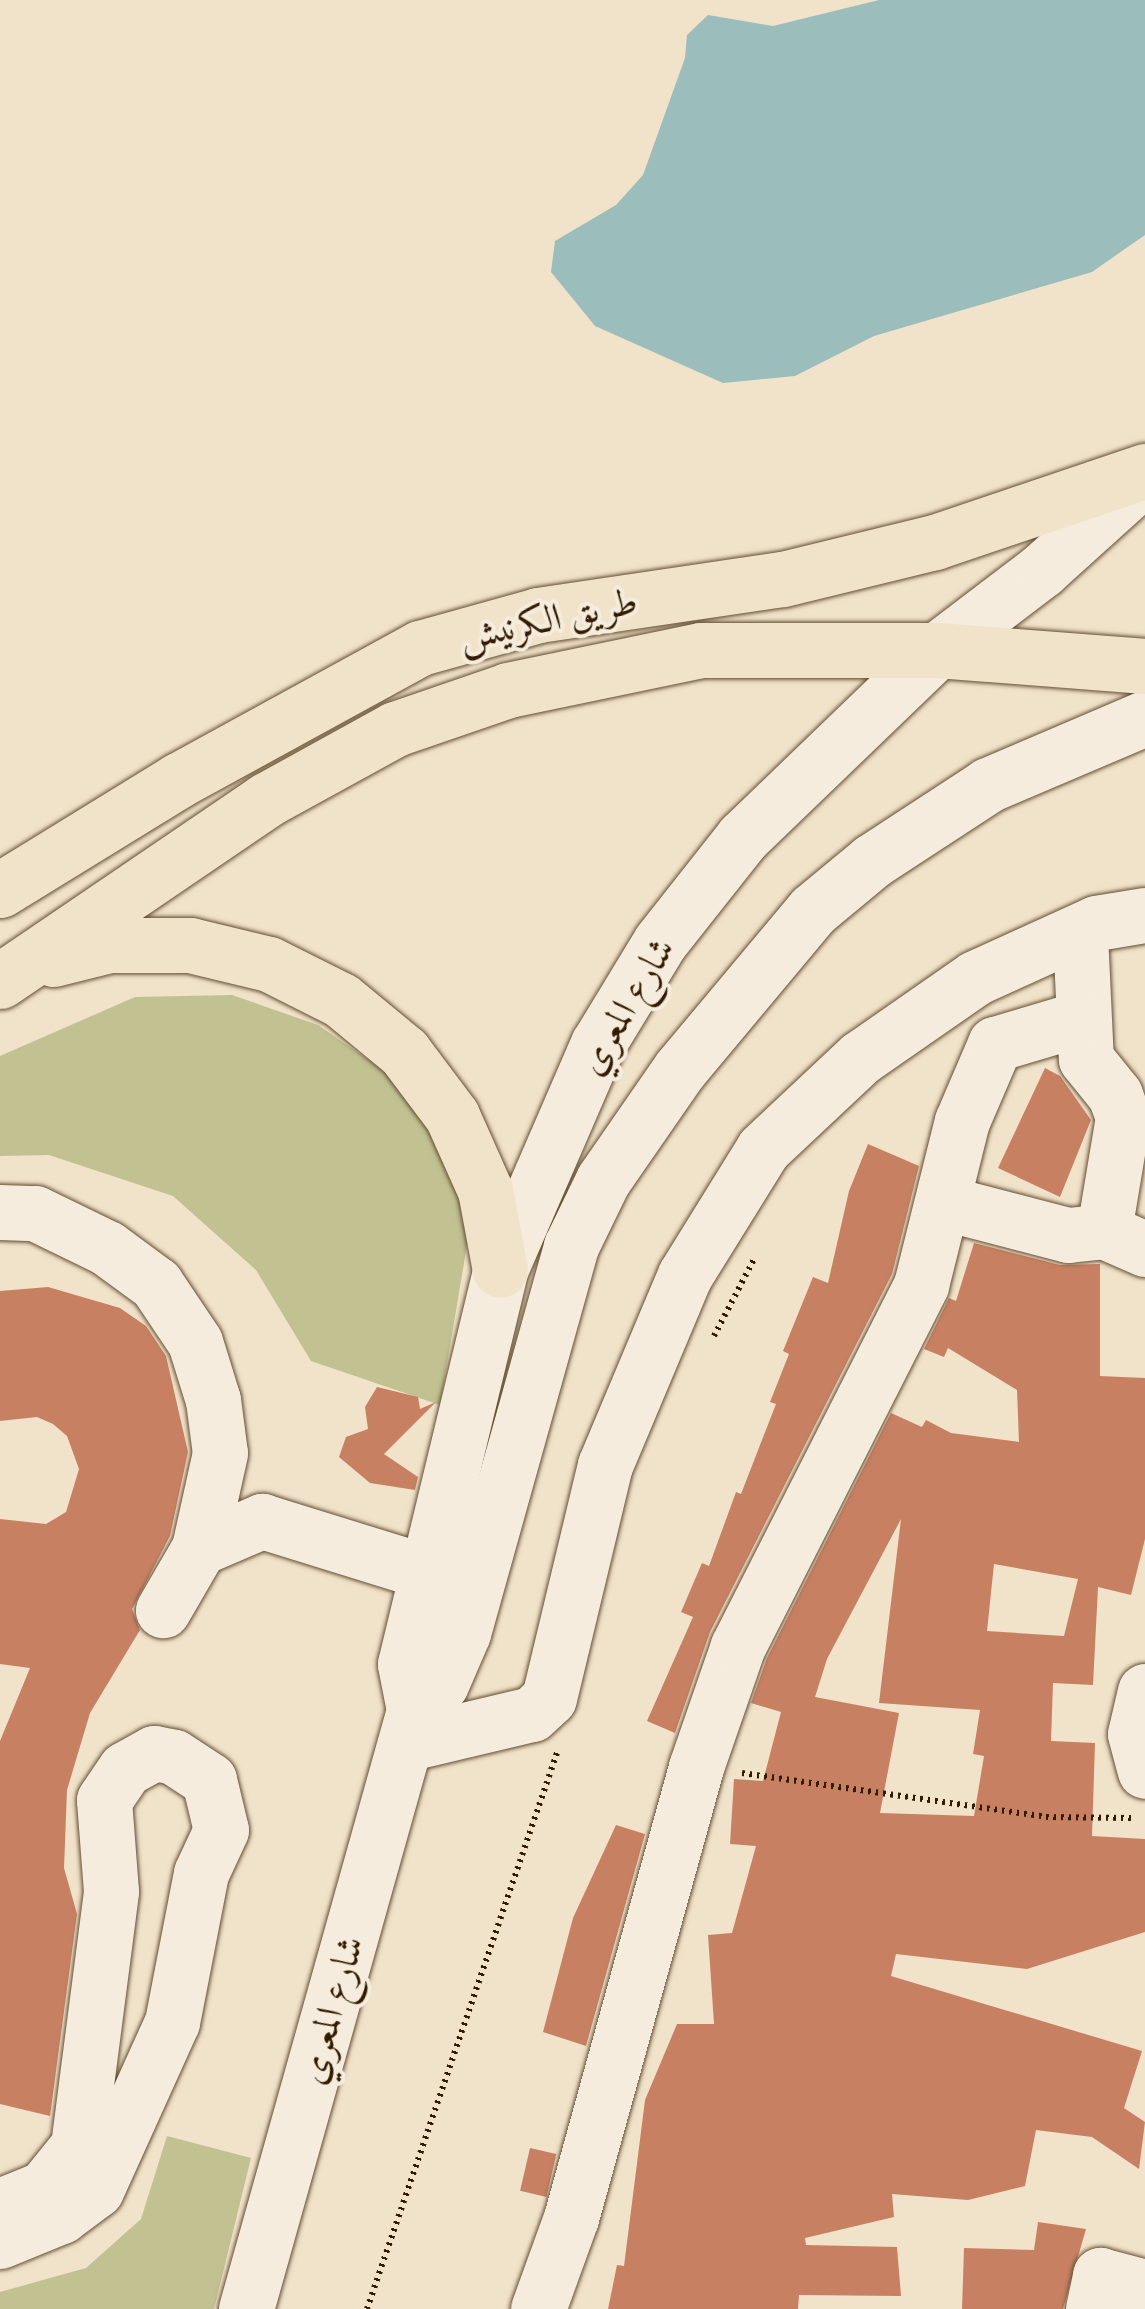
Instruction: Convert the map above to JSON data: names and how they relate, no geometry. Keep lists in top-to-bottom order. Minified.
{"streets":{"highway":["طريق الكرنيش"],"street":["شارع المعري"]},"crossings":[["طريق الكرنيش","شارع المعري"]]}
